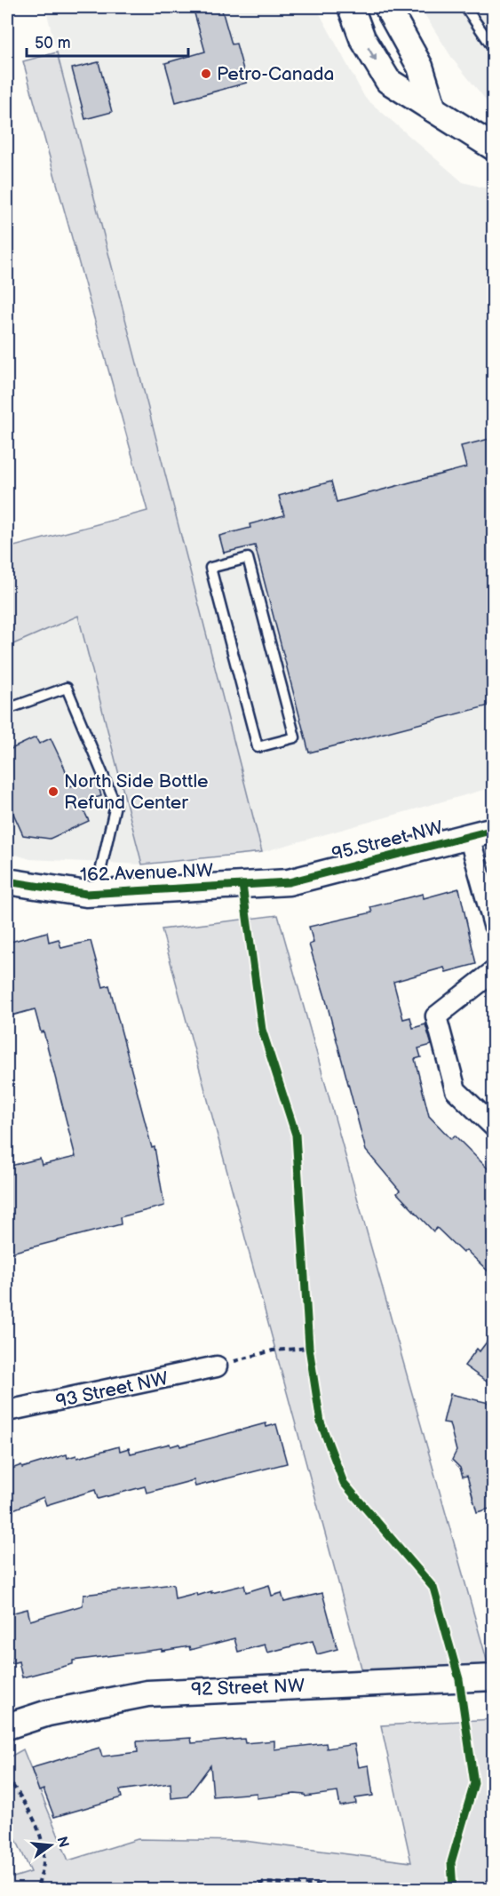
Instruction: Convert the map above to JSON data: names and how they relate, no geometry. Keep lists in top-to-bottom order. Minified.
{"streets":{"street":["95 Street NW","162 Avenue NW","93 Street NW","92 Street NW"]},"crossings":[["95 Street NW","162 Avenue NW"]],"places":["Petro-Canada","North Side Bottle Refund Center"],"scale_bar":"50 m","north":"right"}
